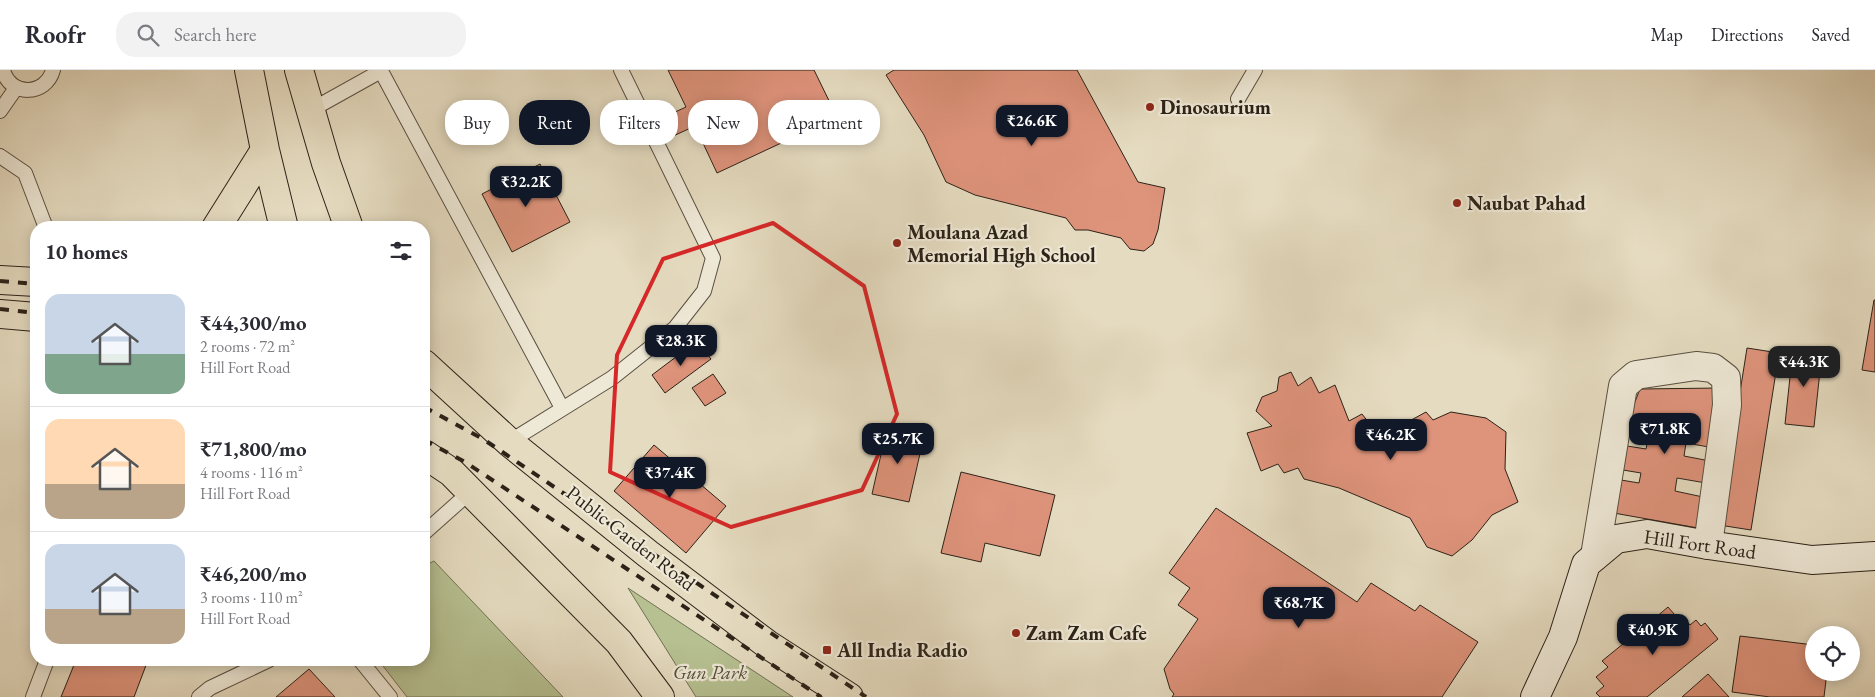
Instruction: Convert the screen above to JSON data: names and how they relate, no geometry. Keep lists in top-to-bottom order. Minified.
{"streets":{"highway":["Public Garden Road"],"main road":["Hill Fort Road"]},"parks":["Gun Park"],"places":{"other":["Dinosaurium","Naubat Pahad","Moulana Azad Memorial High School","Zam Zam Cafe"],"transit":["All India Radio"]},"page":{"header":"Roofr","search":"Search here","nav":["Map","Directions","Saved"],"chip":["Buy","Rent","Filters","New","Apartment"],"price":["₹26.6K","₹32.2K","₹28.3K","₹44.3K","₹71.8K","₹46.2K","₹25.7K","₹37.4K","₹68.7K","₹40.9K"],"heading":"10 homes","list":[{"name":"₹44,300/mo","note":"2 rooms · 72 m² · Hill Fort Road"},{"name":"₹71,800/mo","note":"4 rooms · 116 m² · Hill Fort Road"},{"name":"₹46,200/mo","note":"3 rooms · 110 m² · Hill Fort Road"}]}}
